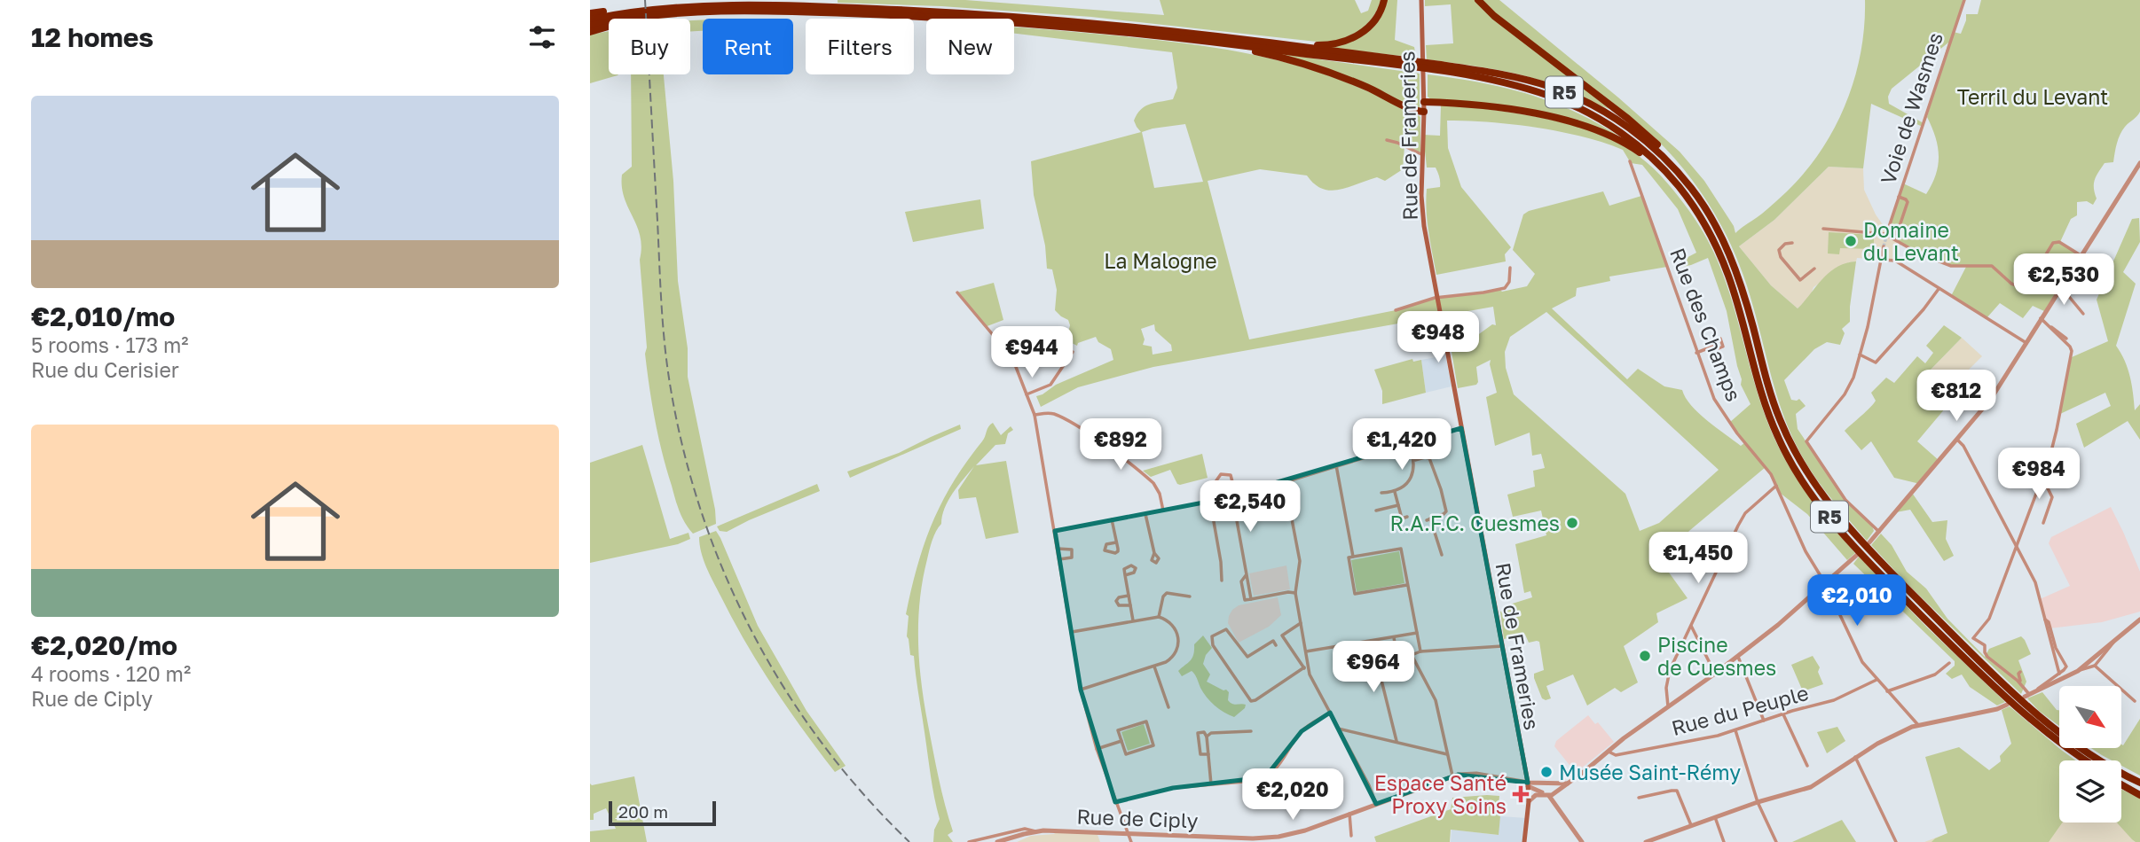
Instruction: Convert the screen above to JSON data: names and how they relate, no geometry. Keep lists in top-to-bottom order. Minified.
{"streets":{"highway":["R5"],"main road":["Rue de Frameries"],"street":["Voie de Wasmes","Rue des Champs","Rue du Peuple","Rue de Ciply"]},"crossings":[["Rue de Frameries","Rue de Ciply"],["Rue des Champs","Rue du Peuple"]],"parks":["Terril du Levant","La Malogne"],"places":{"other":["Domaine du Levant","R.A.F.C. Cuesmes","Piscine de Cuesmes","Musée Saint-Rémy"],"health":["Espace Santé Proxy Soins"]},"scale_bar":"200 m","north":"bottom right","page":{"heading":"12 homes","chip":["Buy","Rent","Filters","New"],"list":[{"name":"€2,010/mo","note":"5 rooms · 173 m² · Rue du Cerisier"},{"name":"€2,020/mo","note":"4 rooms · 120 m² · Rue de Ciply"}],"price":["€2,530","€948","€944","€812","€892","€1,420","€984","€2,540","€1,450","€2,010","€964","€2,020"],"scale":"200 m"}}
